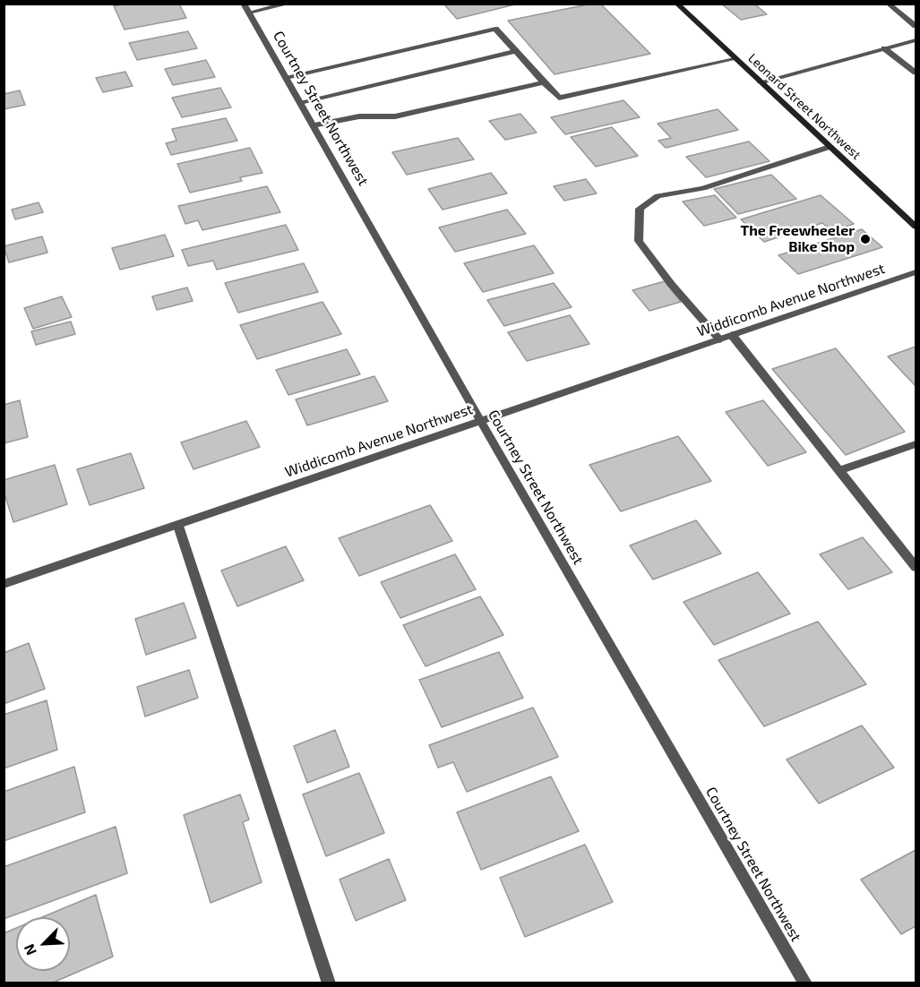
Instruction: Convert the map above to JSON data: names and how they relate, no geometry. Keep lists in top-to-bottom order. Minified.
{"streets":{"main road":["Leonard Street Northwest"],"street":["Courtney Street Northwest","Widdicomb Avenue Northwest"]},"crossings":[["Courtney Street Northwest","Widdicomb Avenue Northwest"]],"places":["The Freewheeler Bike Shop"],"north":"bottom left"}
